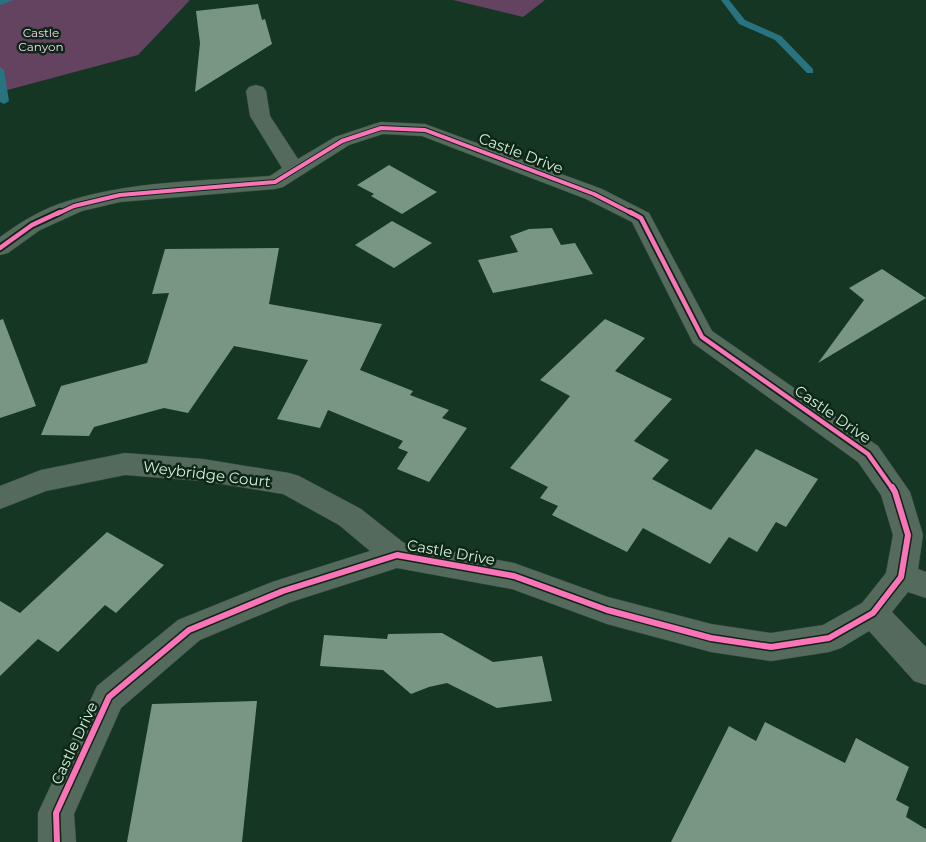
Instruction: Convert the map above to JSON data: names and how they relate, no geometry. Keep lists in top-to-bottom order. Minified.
{"streets":{"street":["Castle Drive","Weybridge Court"]},"crossings":[["Castle Drive","Weybridge Court"]],"parks":["Castle Canyon"]}
